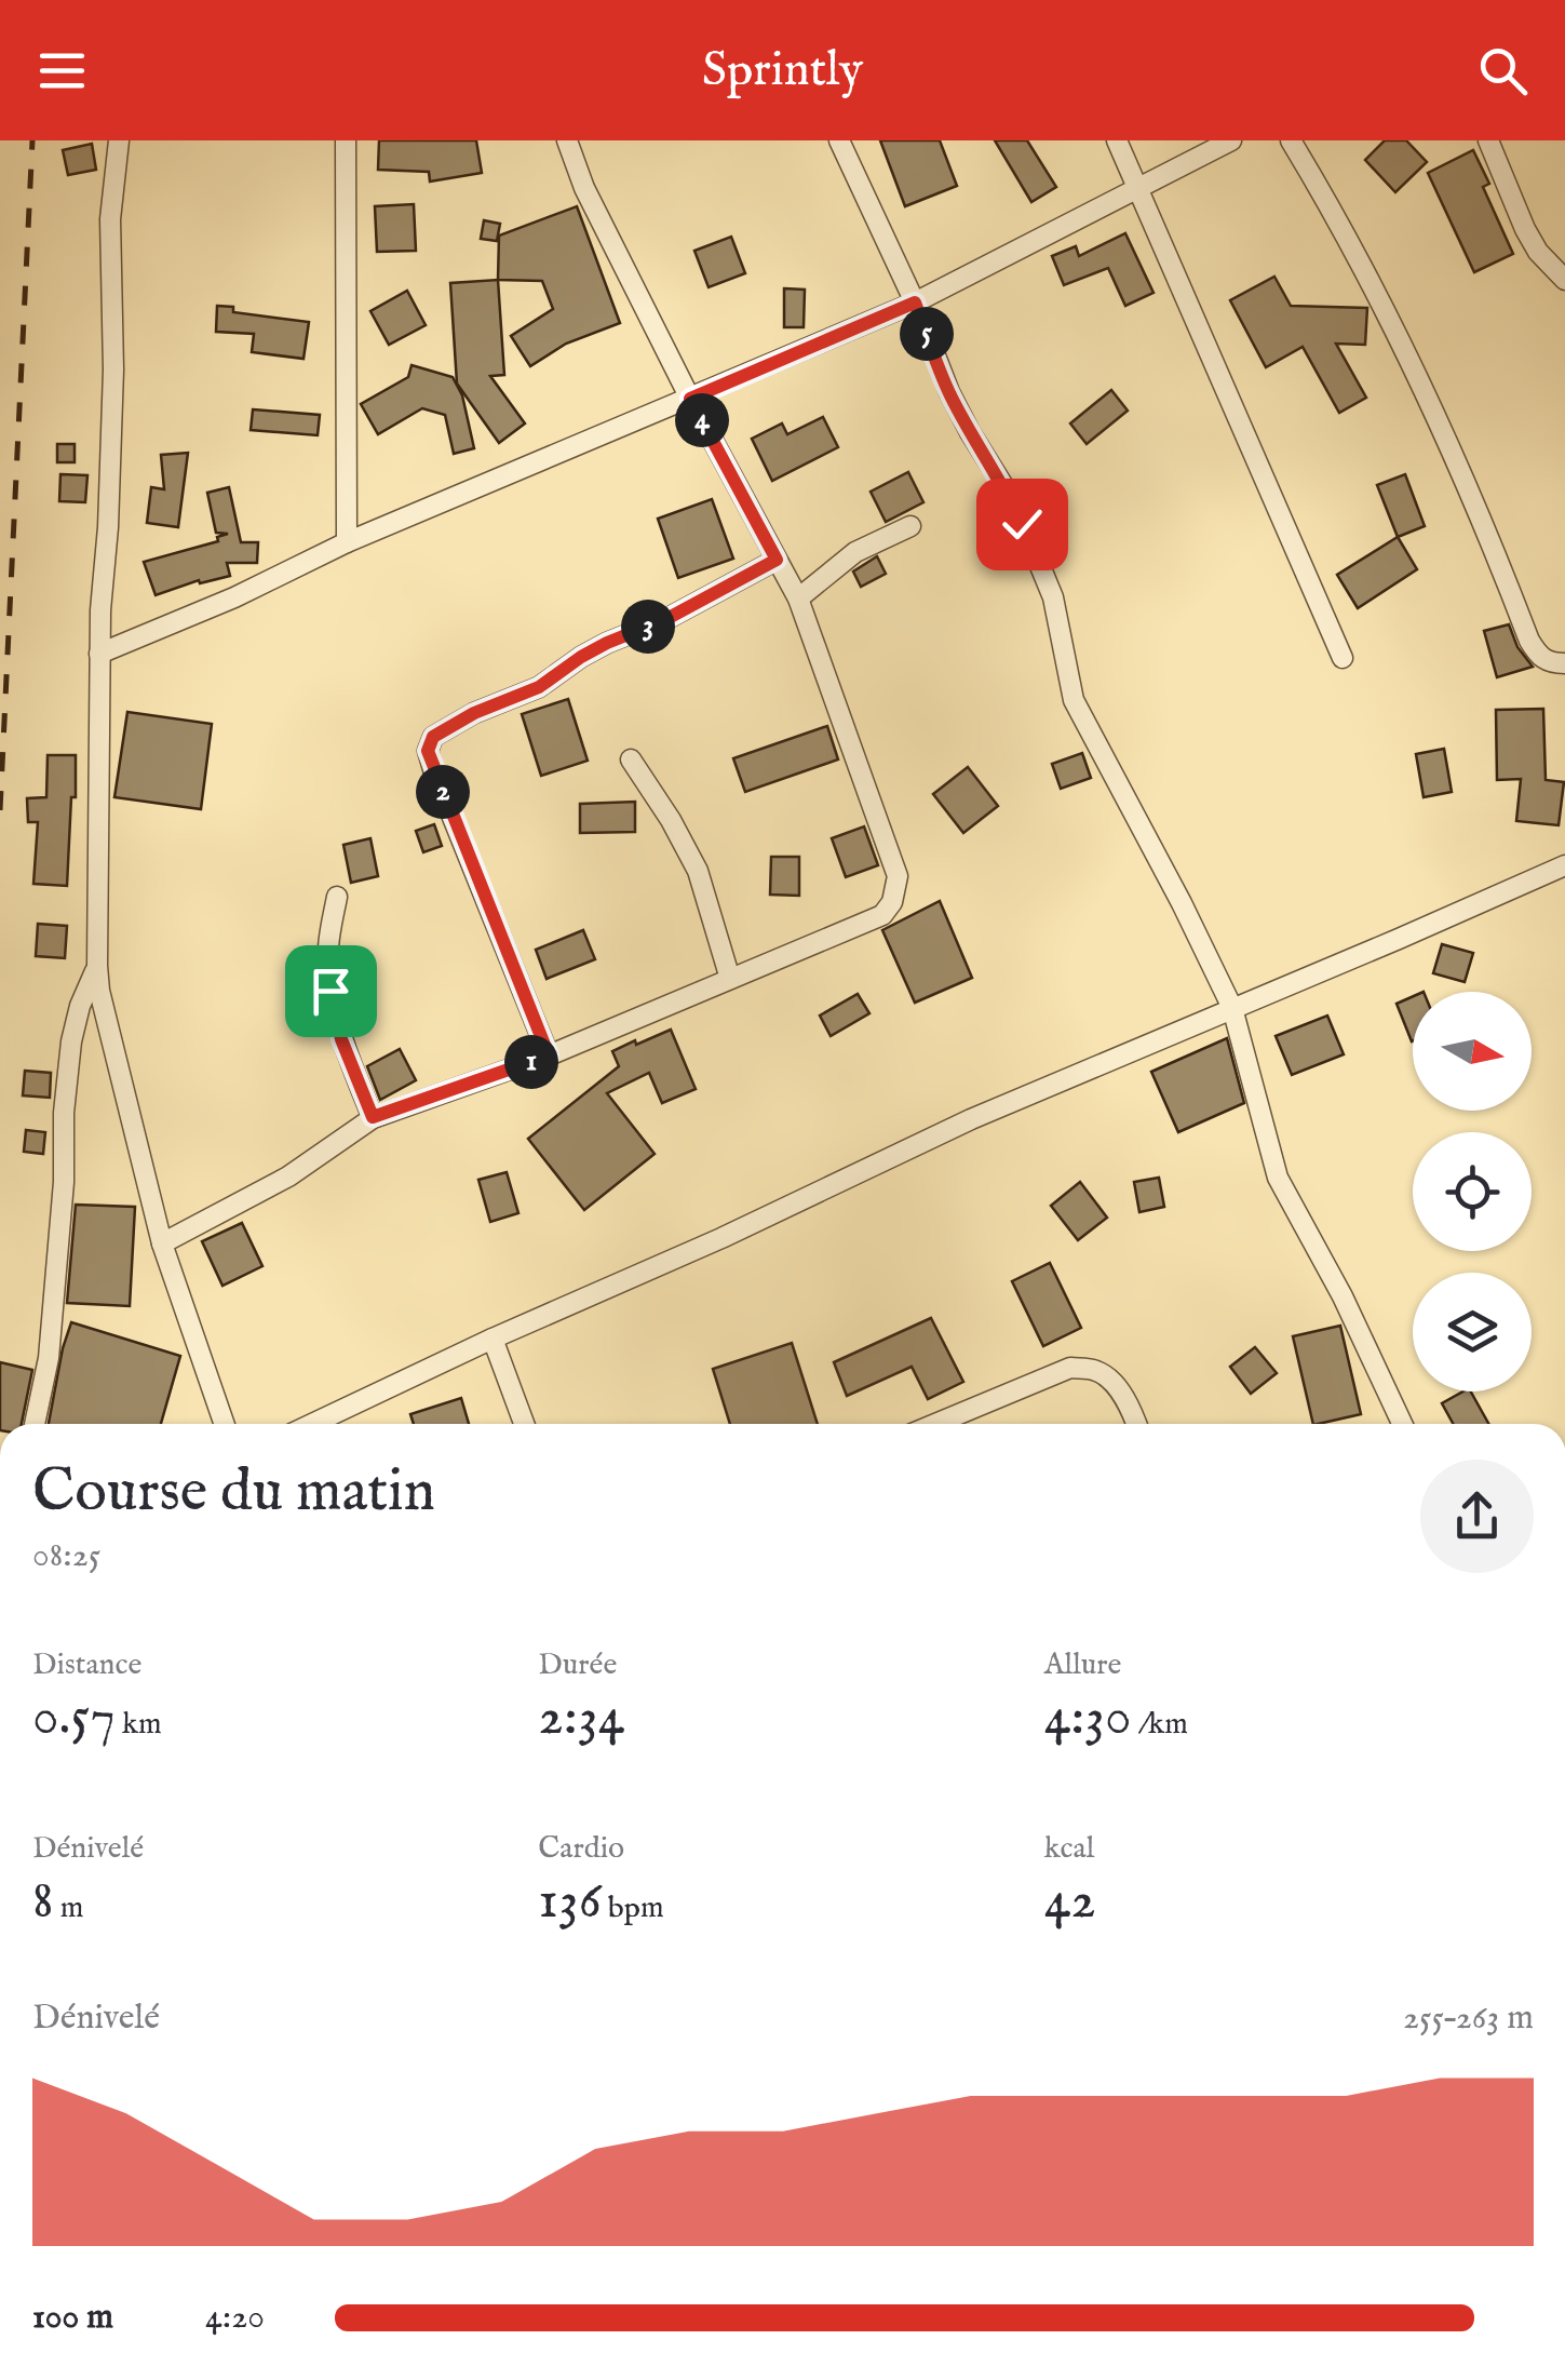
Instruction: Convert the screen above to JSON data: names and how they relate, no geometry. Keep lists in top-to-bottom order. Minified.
{"north":"right","page":{"header":"Sprintly","pins":["5","4","3","2","1"],"heading":["Course du matin","08:25"],"stats":[["Distance","0.57 km"],["Durée","2:34"],["Allure","4:30 /km"],["Dénivelé","8 m"],["Cardio","136 bpm"],["kcal","42"]],"chart":["Dénivelé","255–263 m"],"list":[{"name":"100 m","note":"4:20"}]}}
